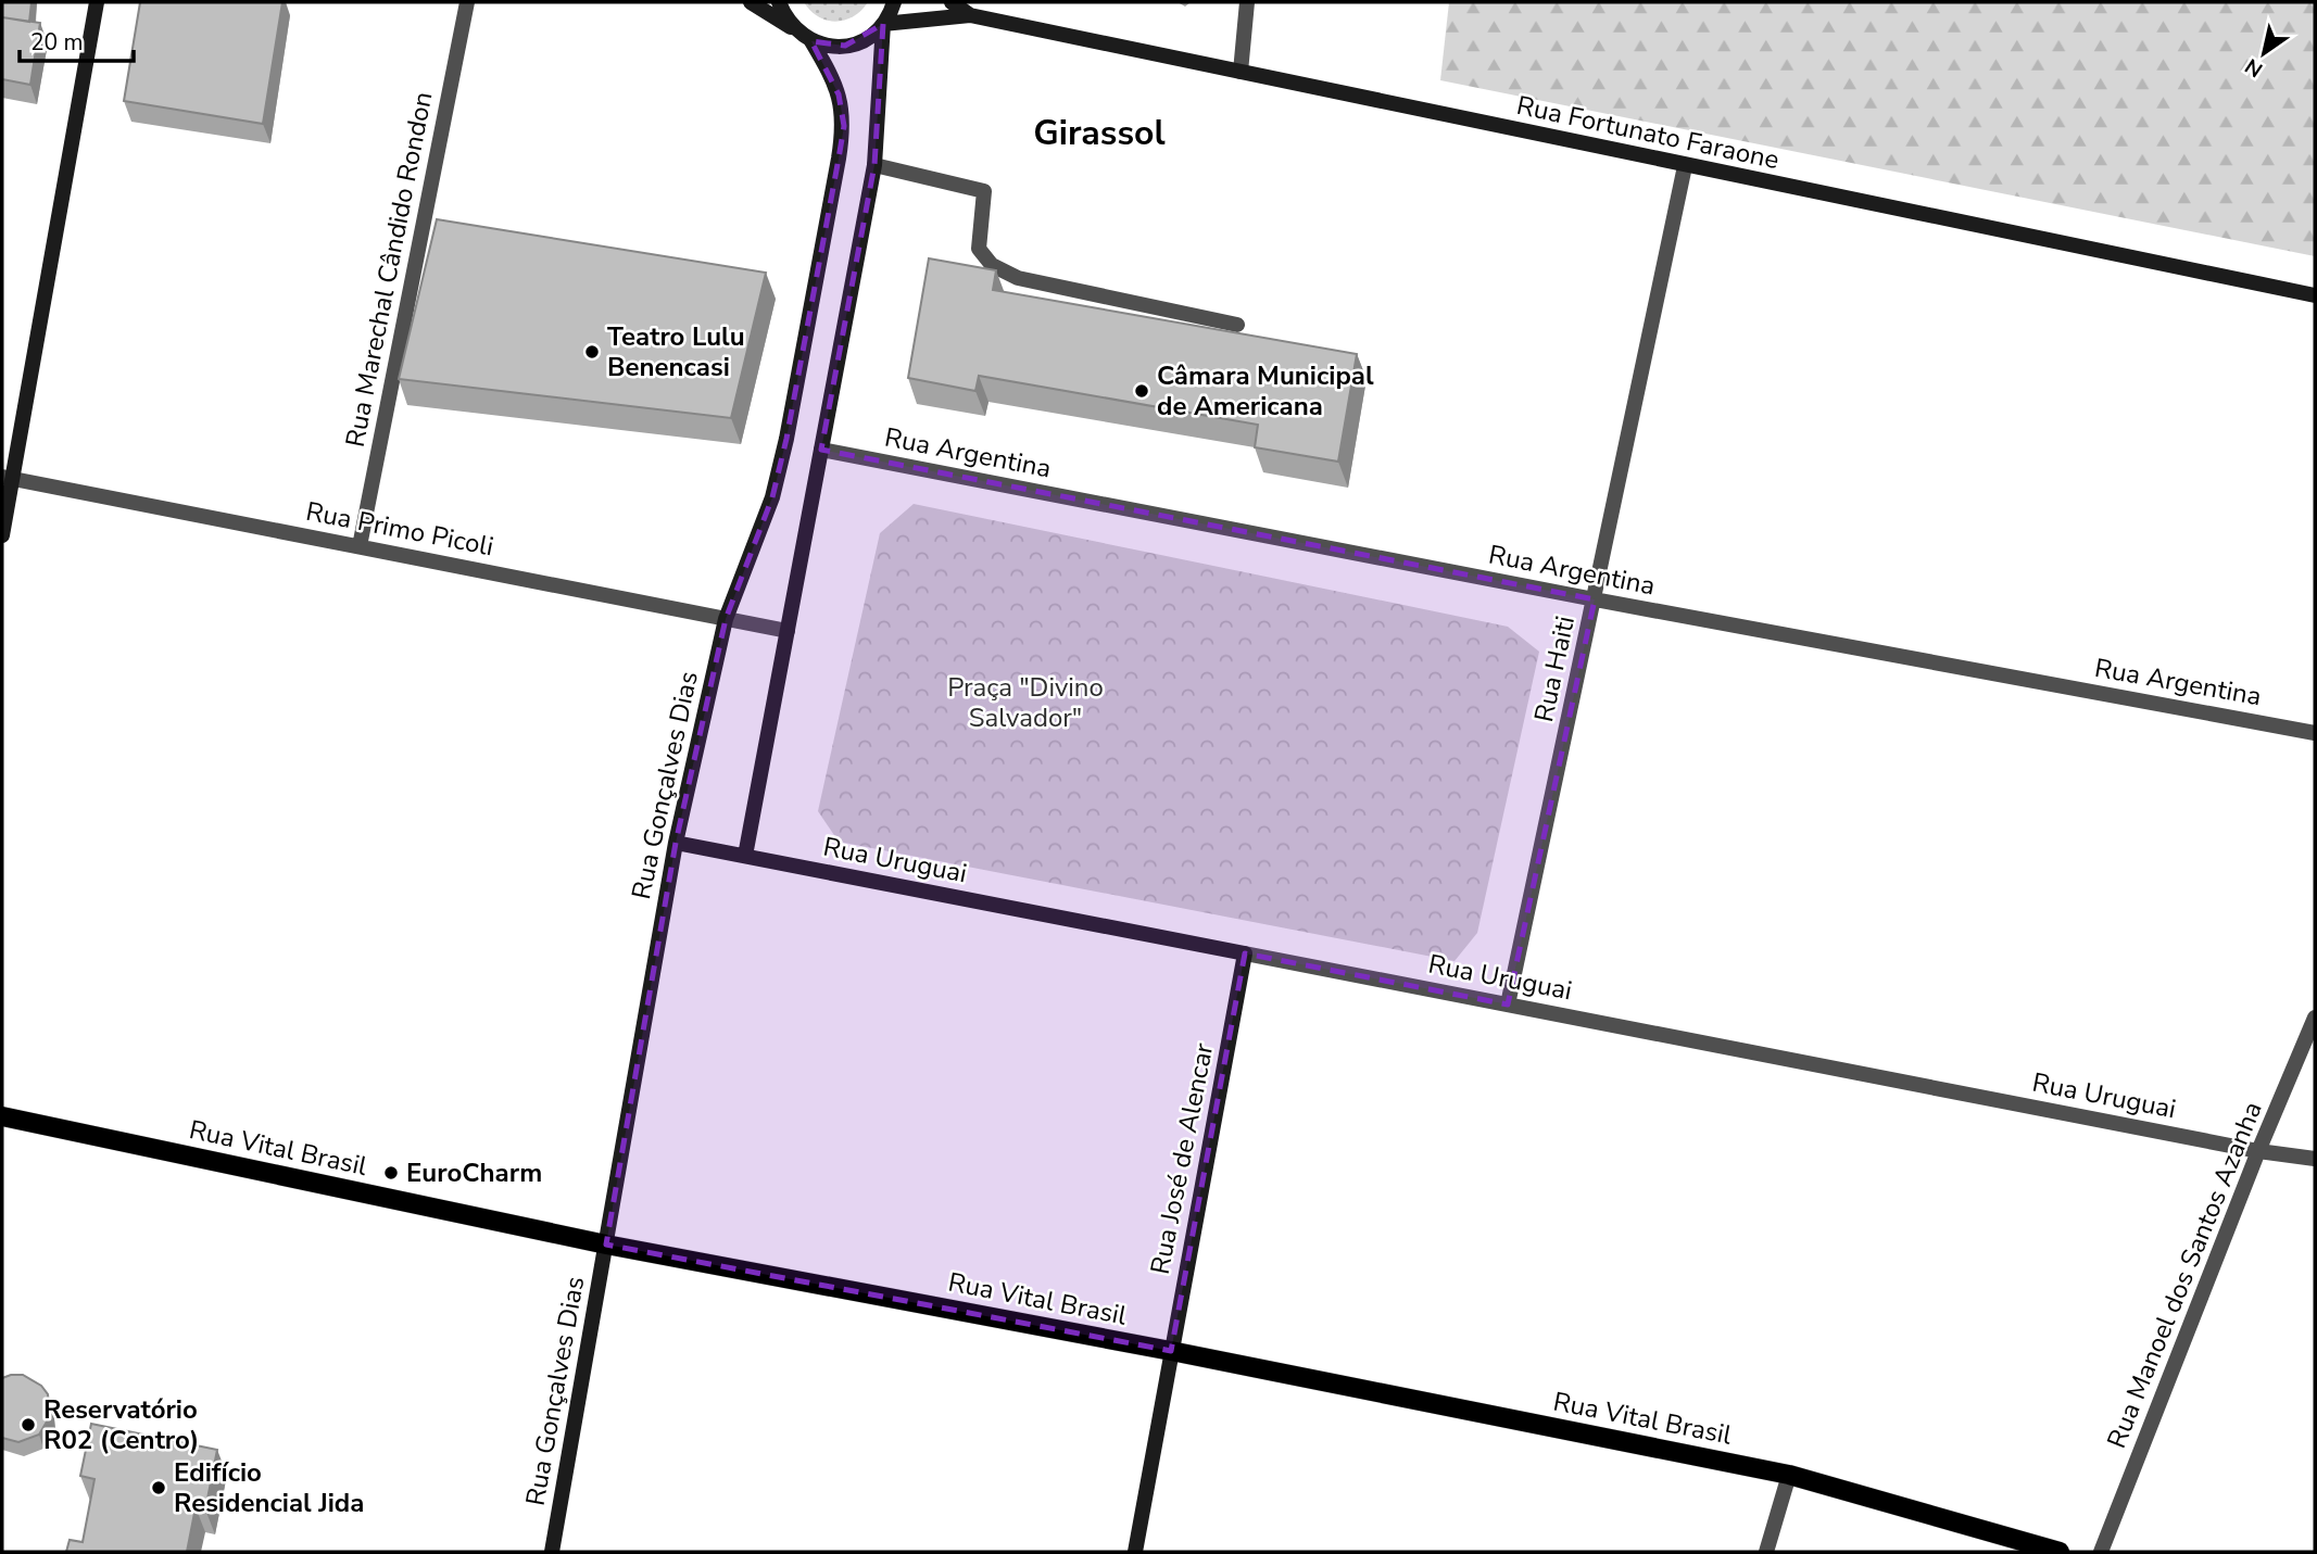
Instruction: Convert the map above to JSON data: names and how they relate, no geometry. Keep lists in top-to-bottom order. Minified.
{"streets":{"main road":["Rua Fortunato Faraone","Rua Gonçalves Dias","Rua Uruguai","Rua Vital Brasil","Rua José de Alencar"],"street":["Rua Marechal Cândido Rondon","Rua Argentina","Rua Primo Picoli","Rua Haiti","Rua Manoel dos Santos Azanha"]},"crossings":[["Rua Fortunato Faraone","Rua Haiti"],["Rua Marechal Cândido Rondon","Rua Primo Picoli"],["Rua Argentina","Rua Haiti"],["Rua Primo Picoli","Rua Gonçalves Dias"],["Rua Haiti","Rua Uruguai"],["Rua Gonçalves Dias","Rua Uruguai"],["Rua Gonçalves Dias","Rua Vital Brasil"],["Rua Uruguai","Rua José de Alencar"],["Rua Uruguai","Rua Manoel dos Santos Azanha"],["Rua Vital Brasil","Rua José de Alencar"]],"districts":["Girassol"],"parks":["Praça \"Divino Salvador\""],"places":["Teatro Lulu Benencasi","Câmara Municipal de Americana","EuroCharm","Reservatório R02 (Centro)","Edifício Residencial Jida"],"scale_bar":"20 m","north":"bottom left"}
